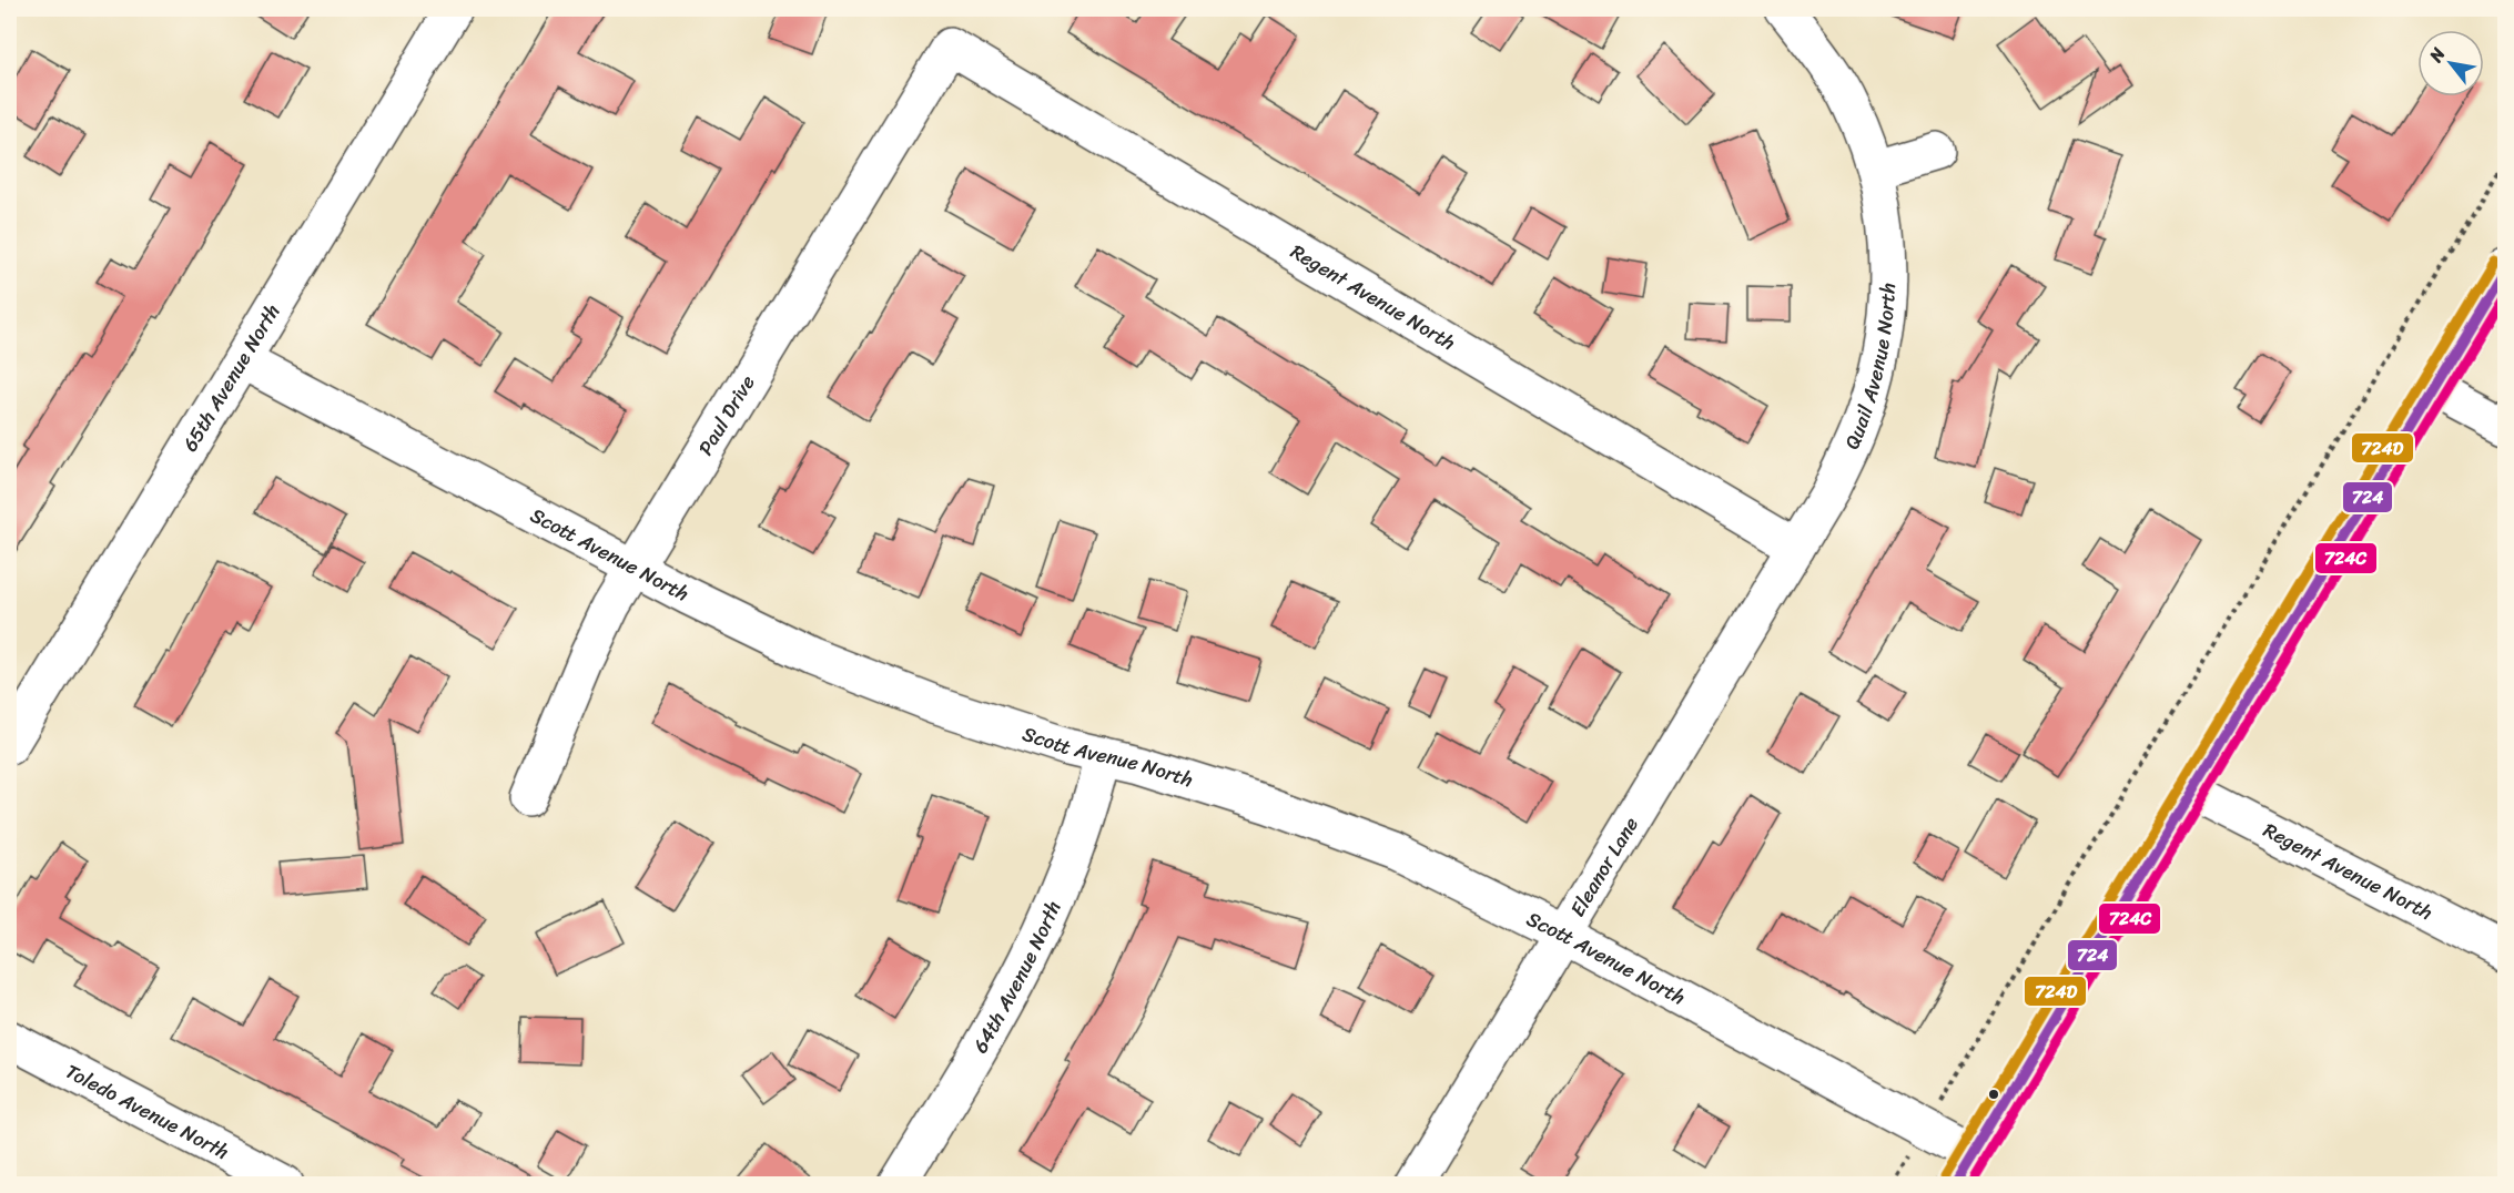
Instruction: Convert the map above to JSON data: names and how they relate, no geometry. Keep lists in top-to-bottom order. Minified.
{"streets":{"street":["Regent Avenue North","Quail Avenue North","65th Avenue North","Paul Drive","Scott Avenue North","Eleanor Lane","64th Avenue North","Toledo Avenue North"]},"crossings":[["Regent Avenue North","Quail Avenue North"],["Regent Avenue North","Paul Drive"],["Regent Avenue North","Eleanor Lane"],["Quail Avenue North","Eleanor Lane"],["65th Avenue North","Scott Avenue North"],["Paul Drive","Scott Avenue North"],["Scott Avenue North","Eleanor Lane"],["Scott Avenue North","64th Avenue North"]],"lines":["transit line 724D","transit line 724","transit line 724C"],"north":"top left"}
